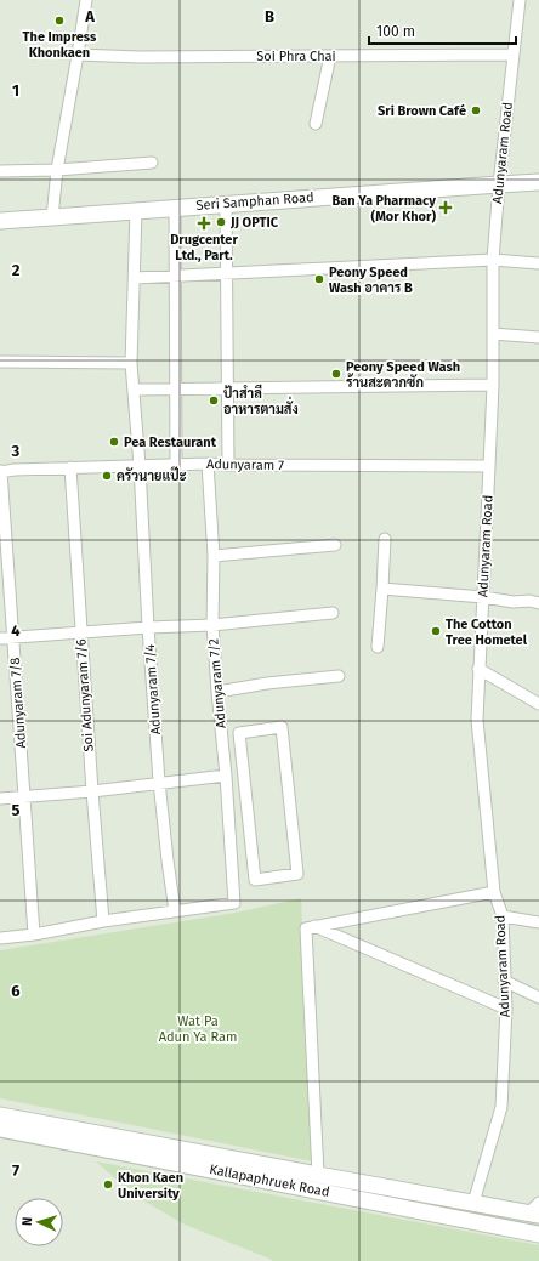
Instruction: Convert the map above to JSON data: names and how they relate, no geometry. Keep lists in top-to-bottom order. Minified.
{"streets":{"main road":["Seri Samphan Road","Kallapaphruek Road"],"street":["Soi Phra Chai","Adunyaram Road","Adunyaram 7","Adunyaram 7/2","Adunyaram 7/4","Soi Adunyaram 7/6","Adunyaram 7/8"]},"crossings":[["Soi Phra Chai","Adunyaram Road"],["Adunyaram Road","Seri Samphan Road"],["Adunyaram Road","Adunyaram 7"],["Adunyaram Road","Kallapaphruek Road"],["Seri Samphan Road","Adunyaram 7/4"],["Adunyaram 7","Adunyaram 7/2"],["Adunyaram 7","Adunyaram 7/4"],["Adunyaram 7","Soi Adunyaram 7/6"],["Adunyaram 7","Adunyaram 7/8"],["Adunyaram 7/2","Adunyaram 7/4"]],"parks":["Wat Pa Adun Ya Ram"],"places":{"other":["The Impress Khonkaen","Sri Brown Café","JJ OPTIC","Peony Speed Wash อาคาร B","Peony Speed Wash ร้านสะดวกซัก","ป้าสำลี อาหารตามสั่ง","Pea Restaurant","ครัวนายแป๊ะ","The Cotton Tree Hometel","Khon Kaen University"],"health":["Ban Ya Pharmacy (Mor Khor)","Drugcenter Ltd., Part."]},"scale_bar":"100 m","north":"left","grid":{"columns":["A","B"],"rows":["1","2","3","4","5","6","7"]}}
